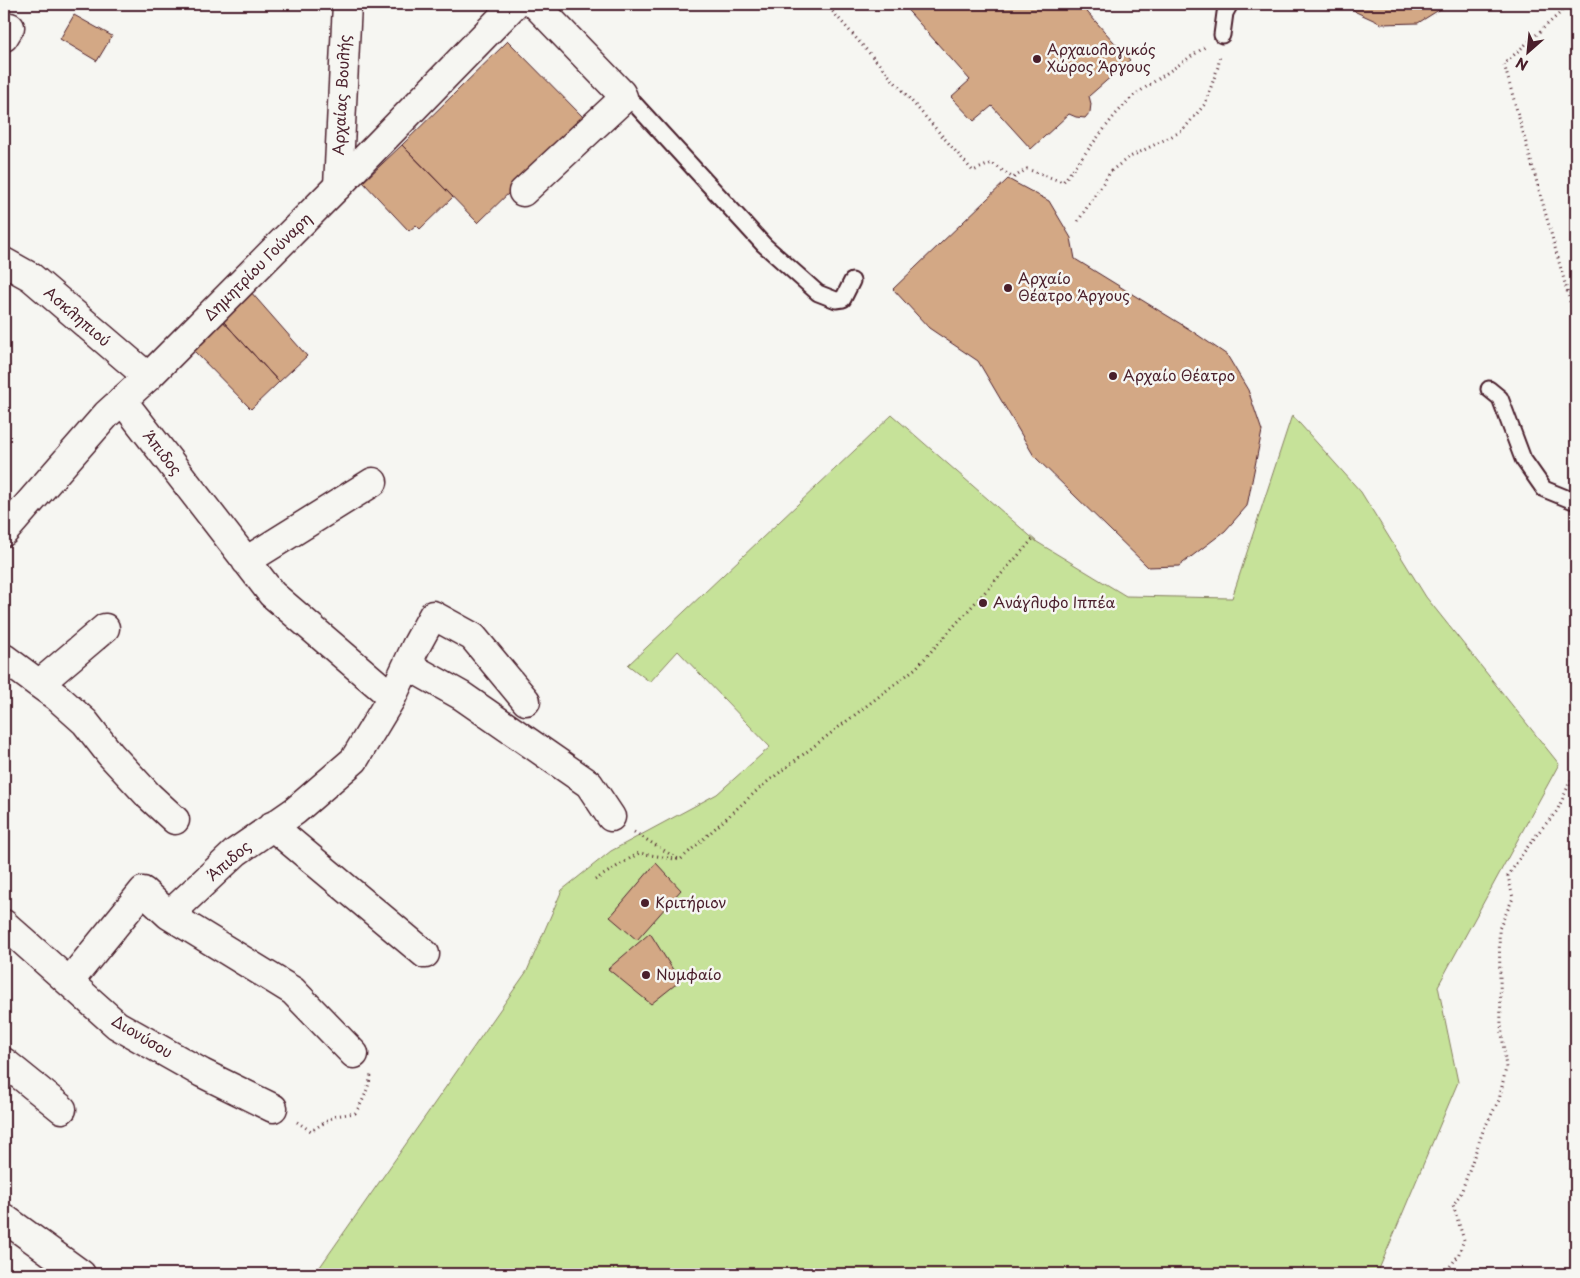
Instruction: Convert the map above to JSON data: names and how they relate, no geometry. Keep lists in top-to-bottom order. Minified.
{"streets":{"street":["Αρχαίας Βουλής","Δημητρίου Γούναρη","Ασκληπιού","Άπιδος","Διονύσου"]},"crossings":[["Αρχαίας Βουλής","Δημητρίου Γούναρη"],["Δημητρίου Γούναρη","Ασκληπιού"],["Δημητρίου Γούναρη","Άπιδος"]],"places":["Αρχαιολογικός Χώρος Άργους","Αρχαίο Θέατρο Άργους","Αρχαίο Θέατρο","Ανάγλυφο Ιππέα","Κριτήριον","Νυμφαίο"],"north":"bottom left"}
